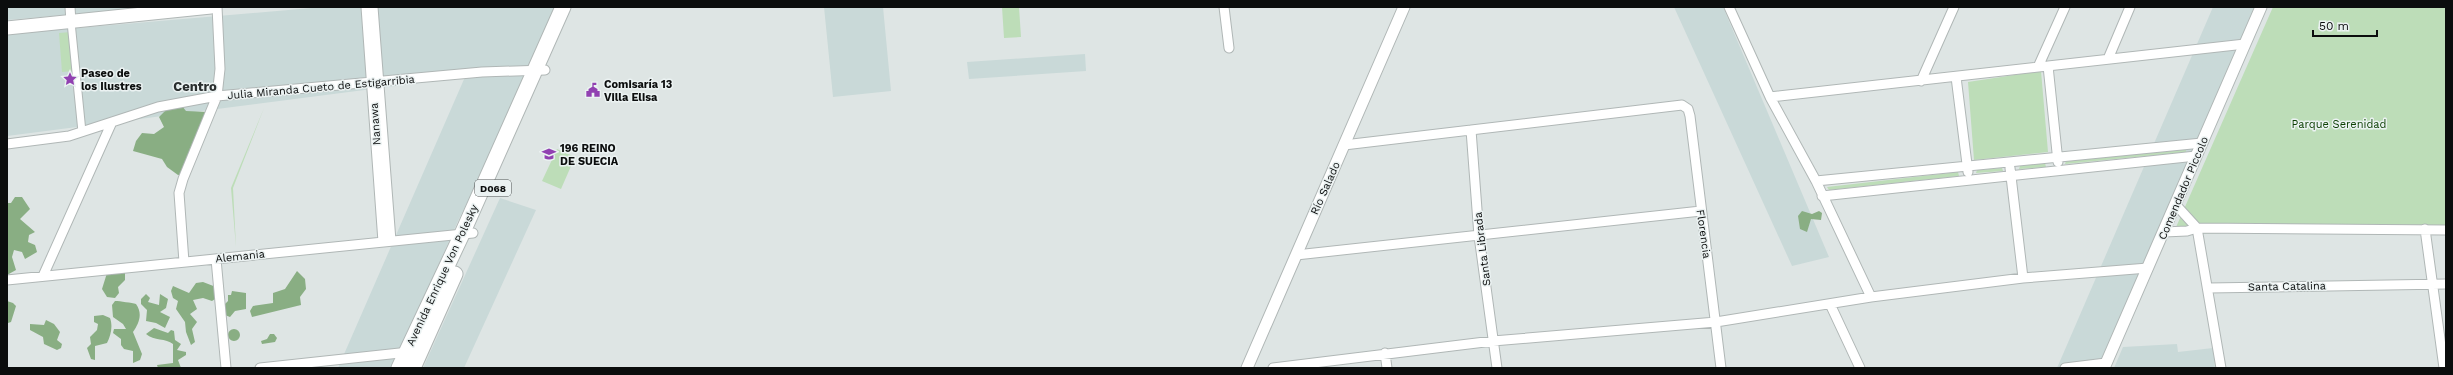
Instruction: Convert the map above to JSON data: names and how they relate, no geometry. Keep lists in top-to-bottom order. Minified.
{"streets":{"main road":["D068","Avenida Enrique Von Polesky"],"street":["Julia Miranda Cueto de Estigarribia","Nanawa","Río Salado","Comendador Piccolo","Florencia","Santa Librada","Alemania","Santa Catalina"]},"crossings":[["Julia Miranda Cueto de Estigarribia","Nanawa"],["Julia Miranda Cueto de Estigarribia","Avenida Enrique Von Polesky"],["Nanawa","Alemania"],["Florencia","Santa Librada"],["Alemania","Avenida Enrique Von Polesky"]],"districts":["Centro"],"parks":["Parque Serenidad"],"places":{"place":["Paseo de los Ilustres"],"public building":["Comisaría 13 Villa Elisa"],"school or university":["196 REINO DE SUECIA"]},"scale_bar":"50 m"}
